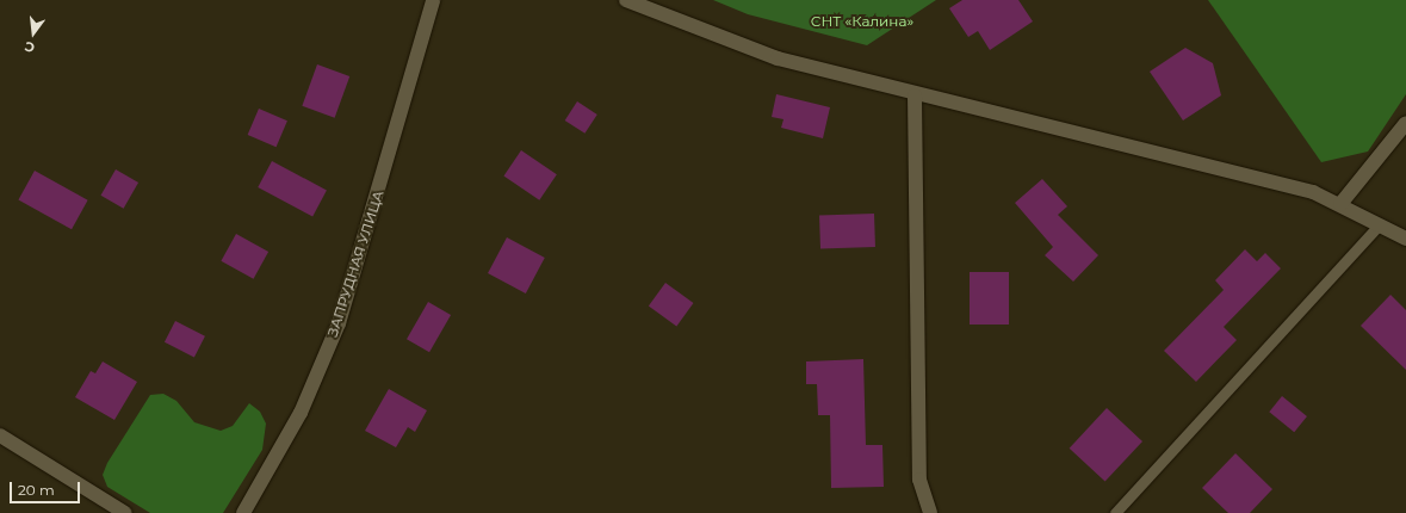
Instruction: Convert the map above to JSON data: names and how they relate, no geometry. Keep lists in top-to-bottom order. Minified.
{"streets":{"street":["ЗАПРУДНАЯ УЛИЦА"]},"parks":["СНТ «Калина»"],"scale_bar":"20 m","north":"bottom"}
